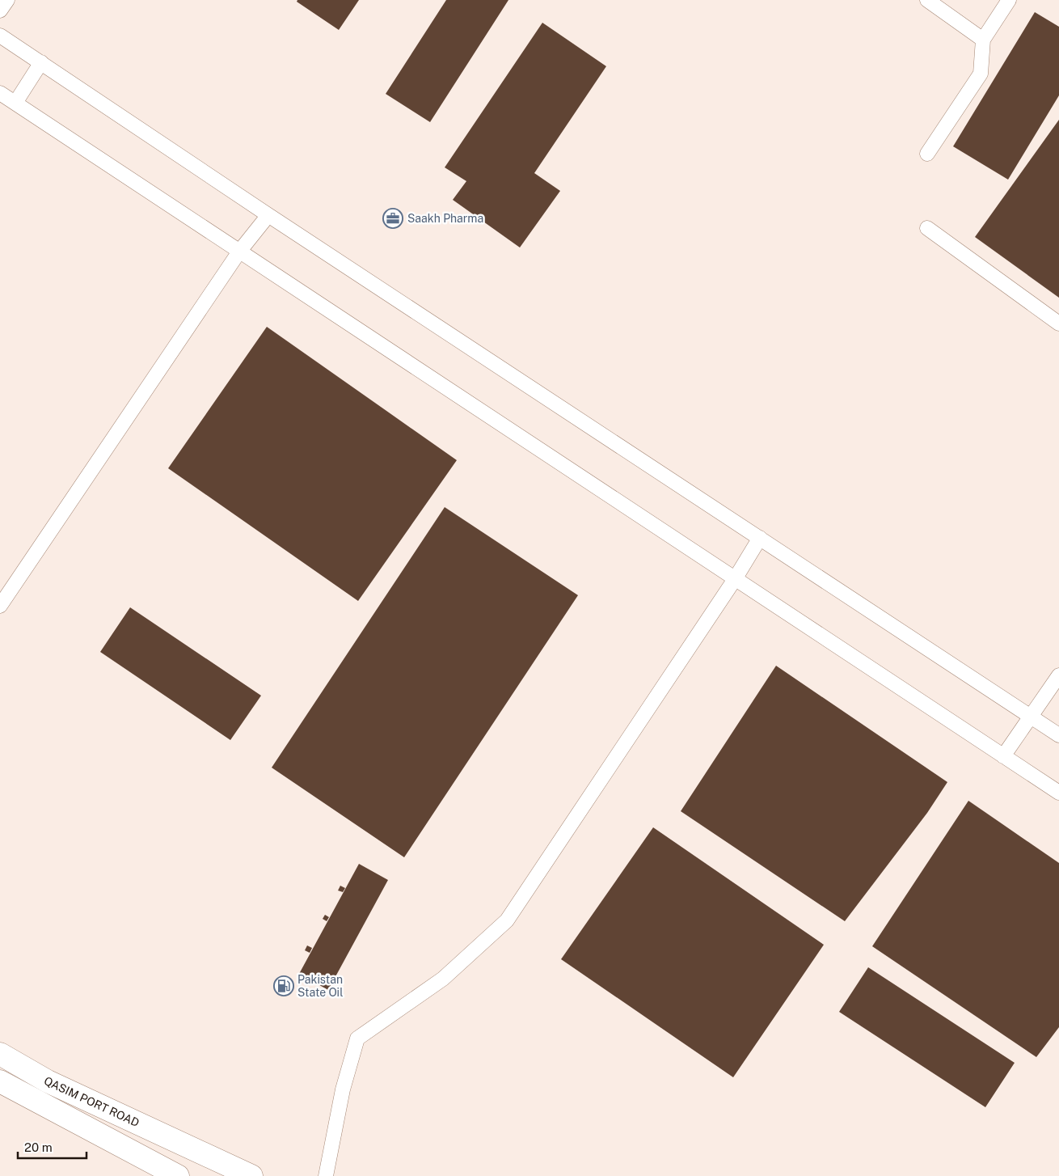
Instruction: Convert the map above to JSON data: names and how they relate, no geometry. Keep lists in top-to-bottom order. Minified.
{"streets":{"main road":["QASIM PORT ROAD"]},"places":{"office":["Saakh Pharma"],"fuel station":["Pakistan State Oil"]},"scale_bar":"20 m"}
